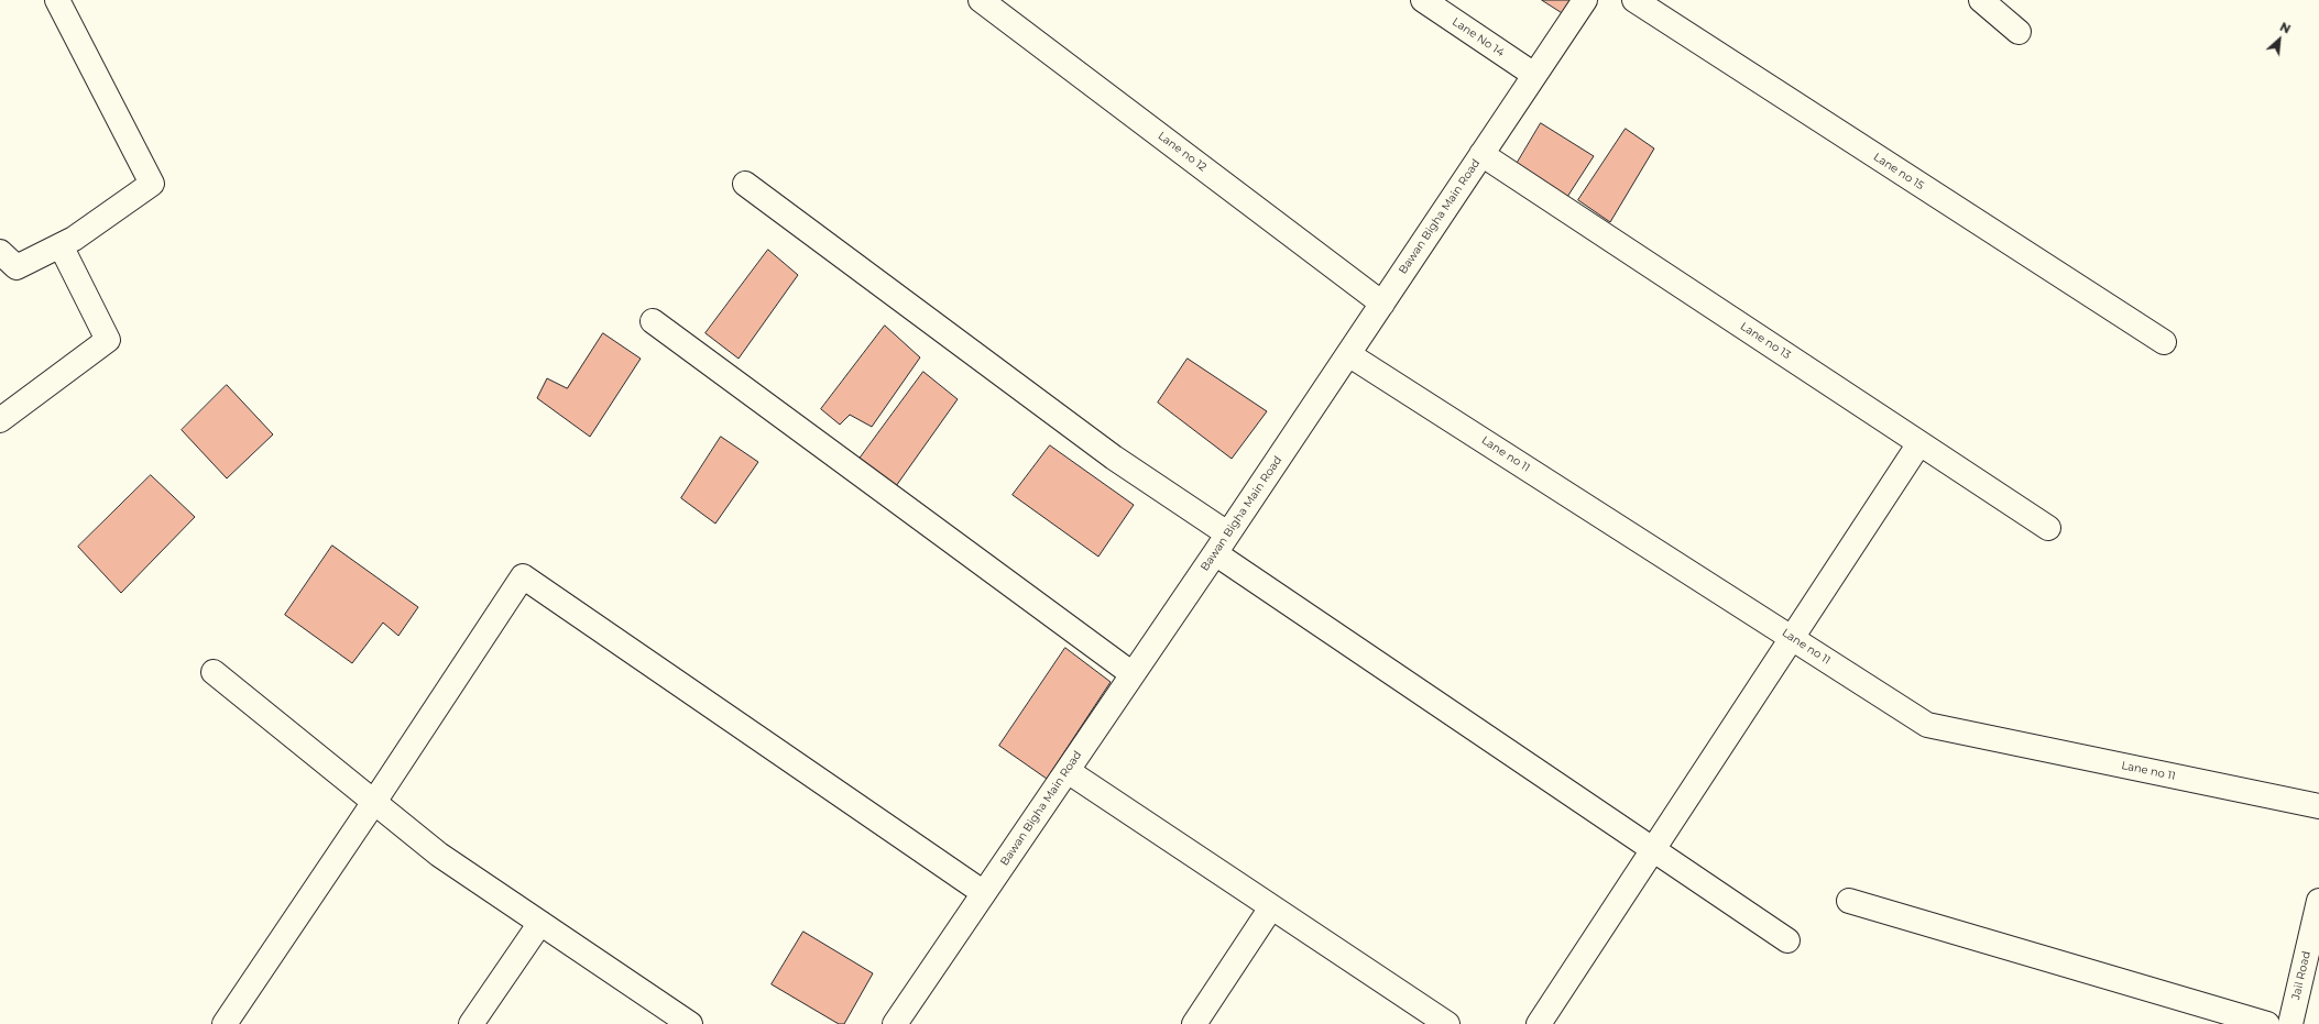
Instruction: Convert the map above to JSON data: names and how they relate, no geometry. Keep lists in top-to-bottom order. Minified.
{"streets":{"street":["Lane No 14","Lane no 12","Lane no 15","Bawan Bigha Main Road","Lane no 13","Lane no 11","Jail Road"]},"crossings":[["Lane No 14","Bawan Bigha Main Road"],["Lane no 12","Bawan Bigha Main Road"],["Bawan Bigha Main Road","Lane no 13"],["Bawan Bigha Main Road","Lane no 11"]],"north":"top right"}
